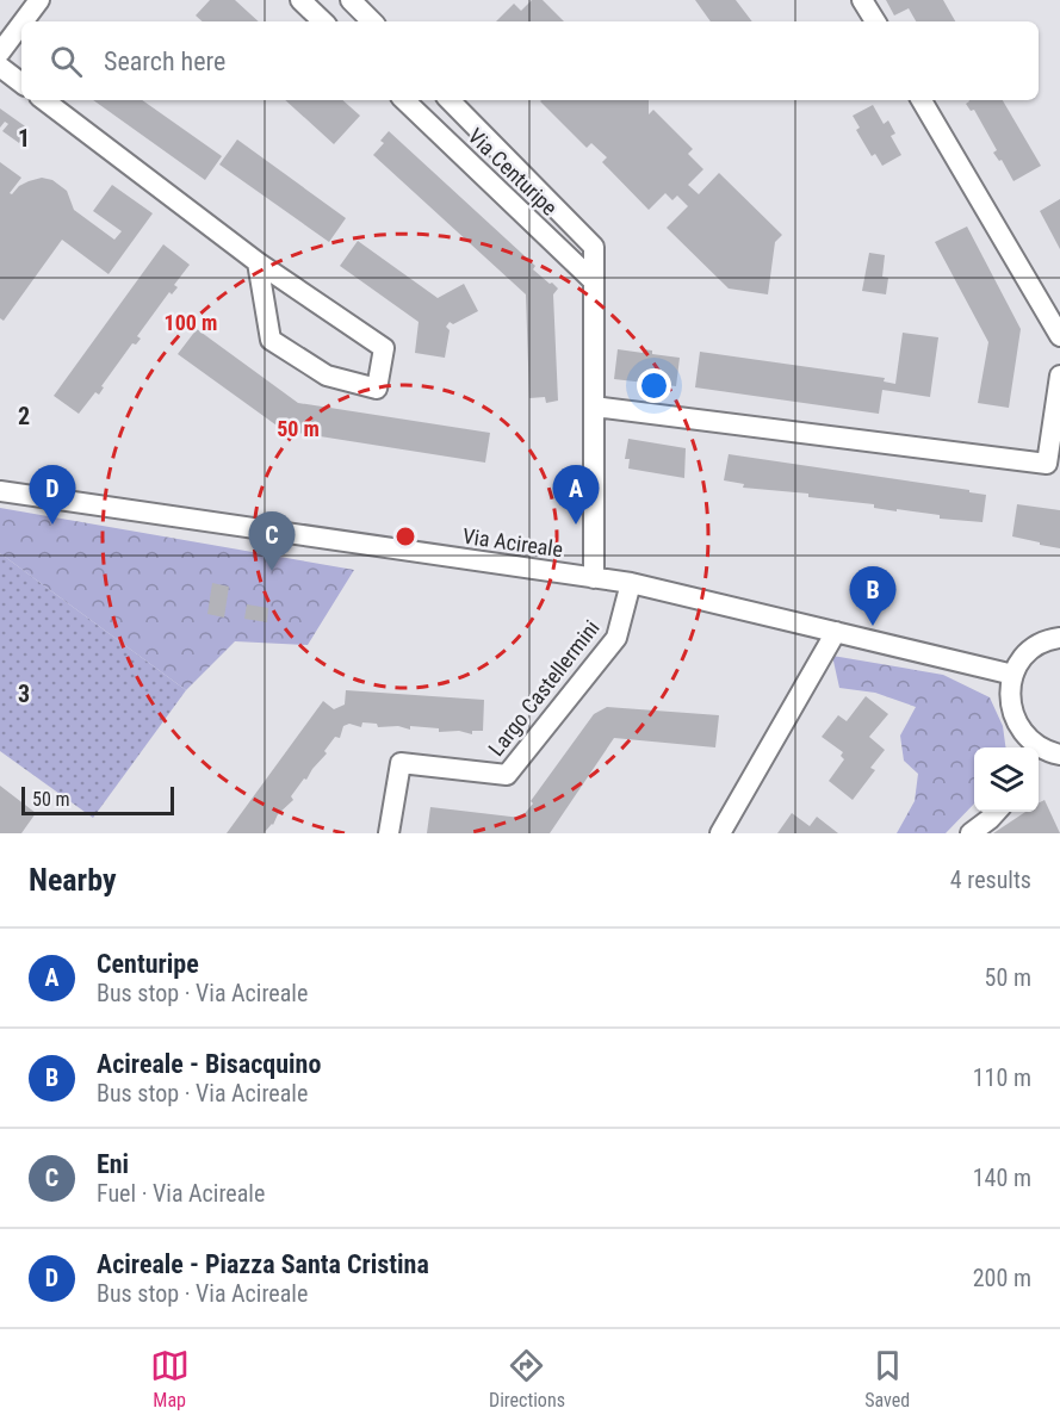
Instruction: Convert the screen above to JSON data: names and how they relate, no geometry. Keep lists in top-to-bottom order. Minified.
{"streets":{"street":["Via Centuripe","Via Acireale","Largo Castellermini"]},"crossings":[["Via Acireale","Largo Castellermini"]],"scale_bar":"50 m","page":{"search":"Search here","pins":["A","D","C","B"],"scale":"50 m","heading":["Nearby","4 results"],"list":[{"mark":"A","name":"Centuripe","note":"Bus stop · Via Acireale","value":"50 m"},{"mark":"B","name":"Acireale - Bisacquino","note":"Bus stop · Via Acireale","value":"110 m"},{"mark":"C","name":"Eni","note":"Fuel · Via Acireale","value":"140 m"},{"mark":"D","name":"Acireale - Piazza Santa Cristina","note":"Bus stop · Via Acireale","value":"200 m"}],"nav":["Map","Directions","Saved"]},"grid":{"rows":["1","2","3"]},"rings":["100 m","50 m"]}
